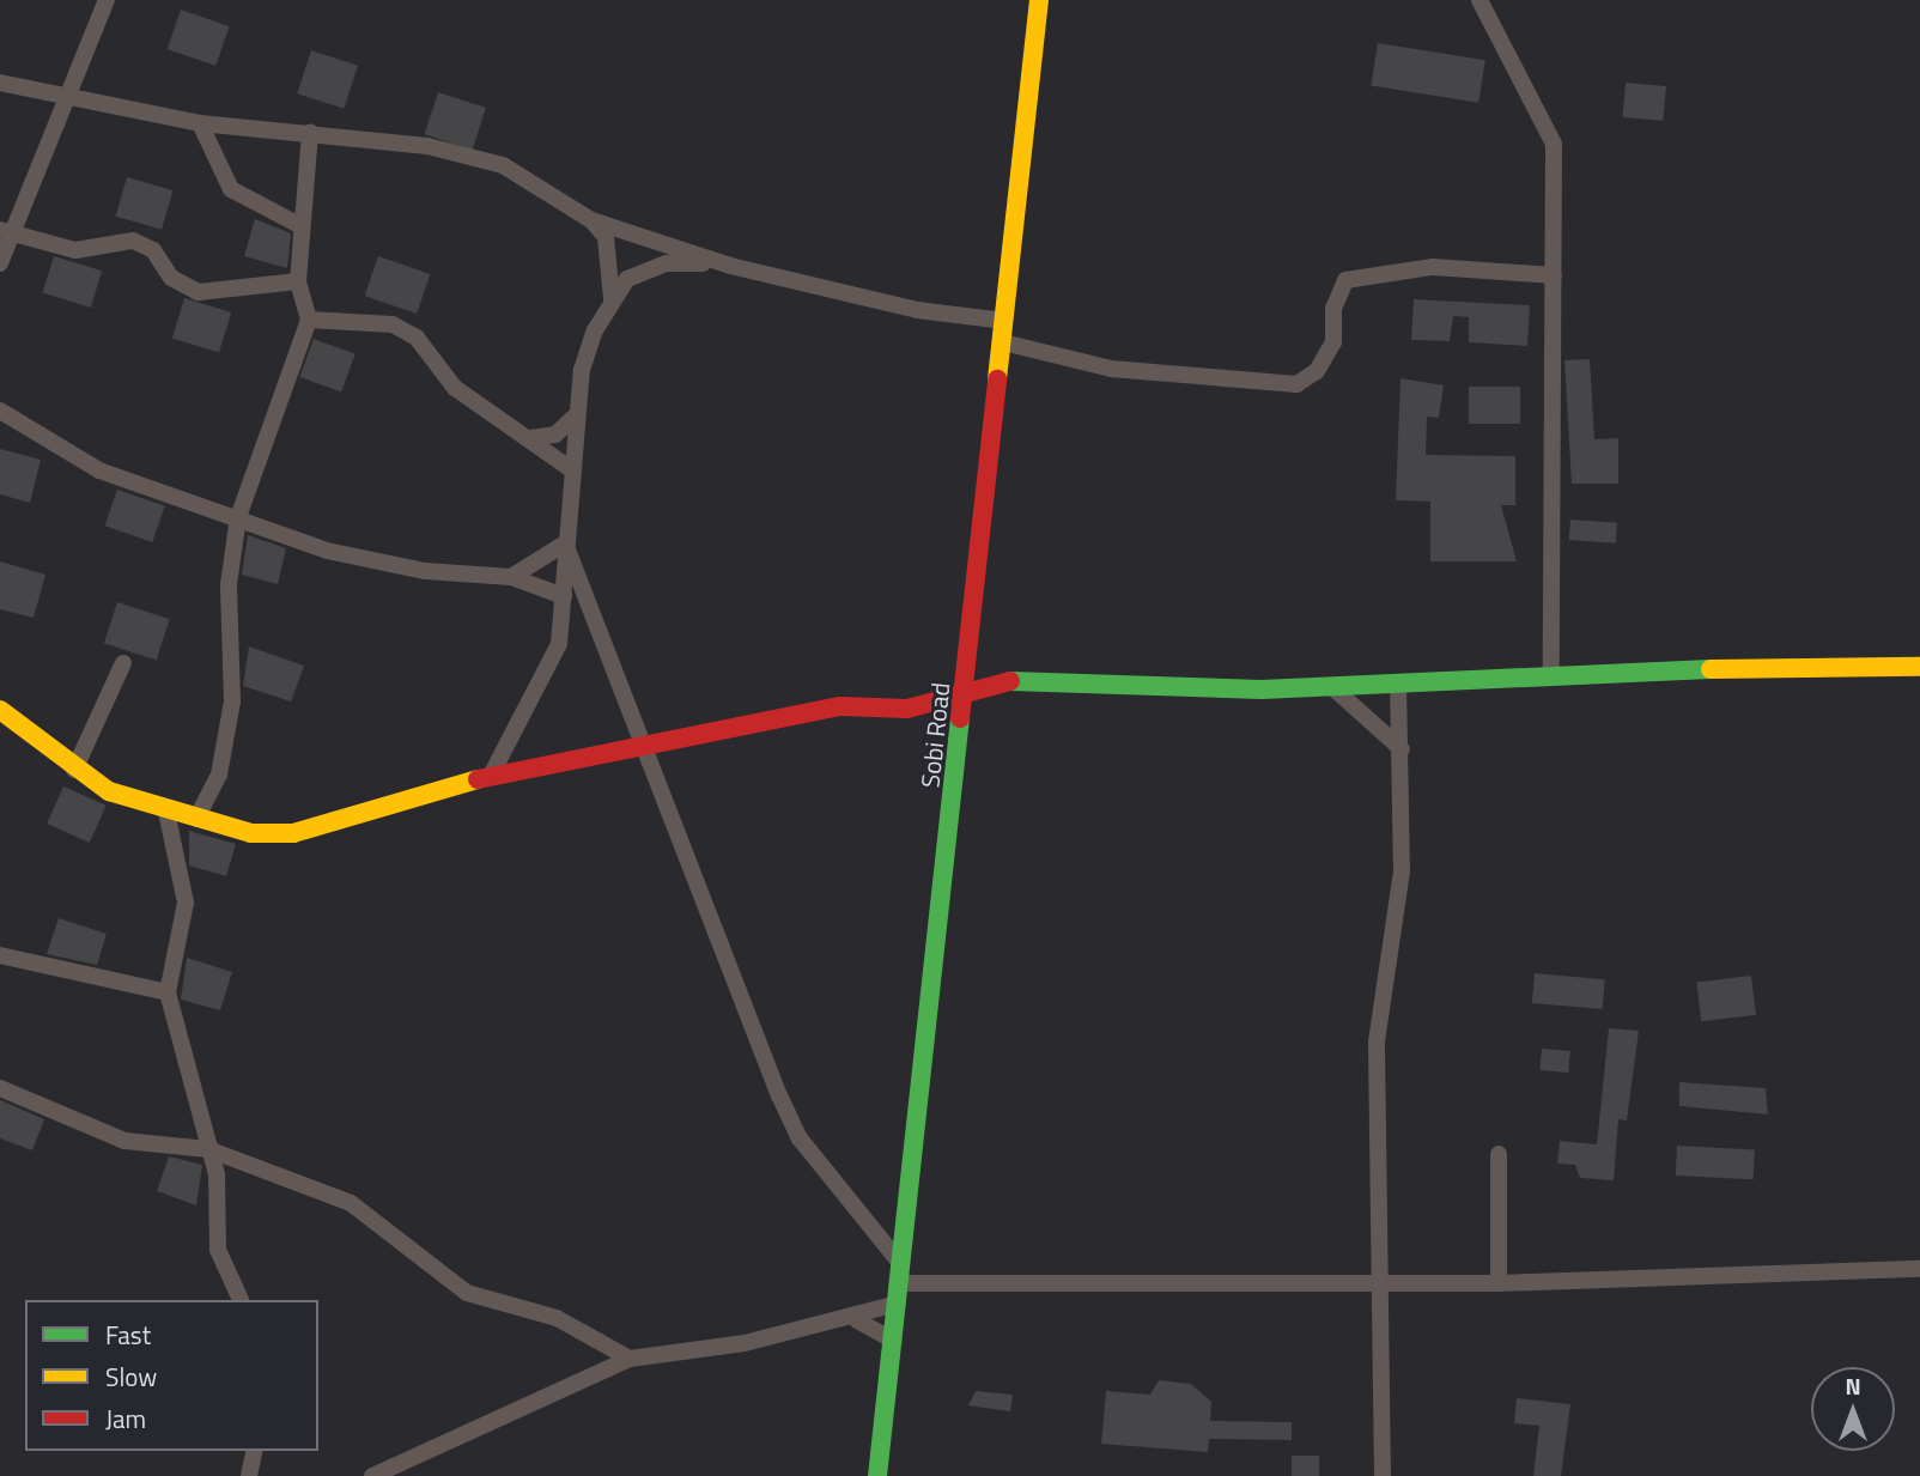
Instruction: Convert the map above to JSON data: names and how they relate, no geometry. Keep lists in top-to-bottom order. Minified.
{"streets":{"main road":["Sobi Road"]},"legend":["Fast","Slow","Jam"],"north":"top"}
